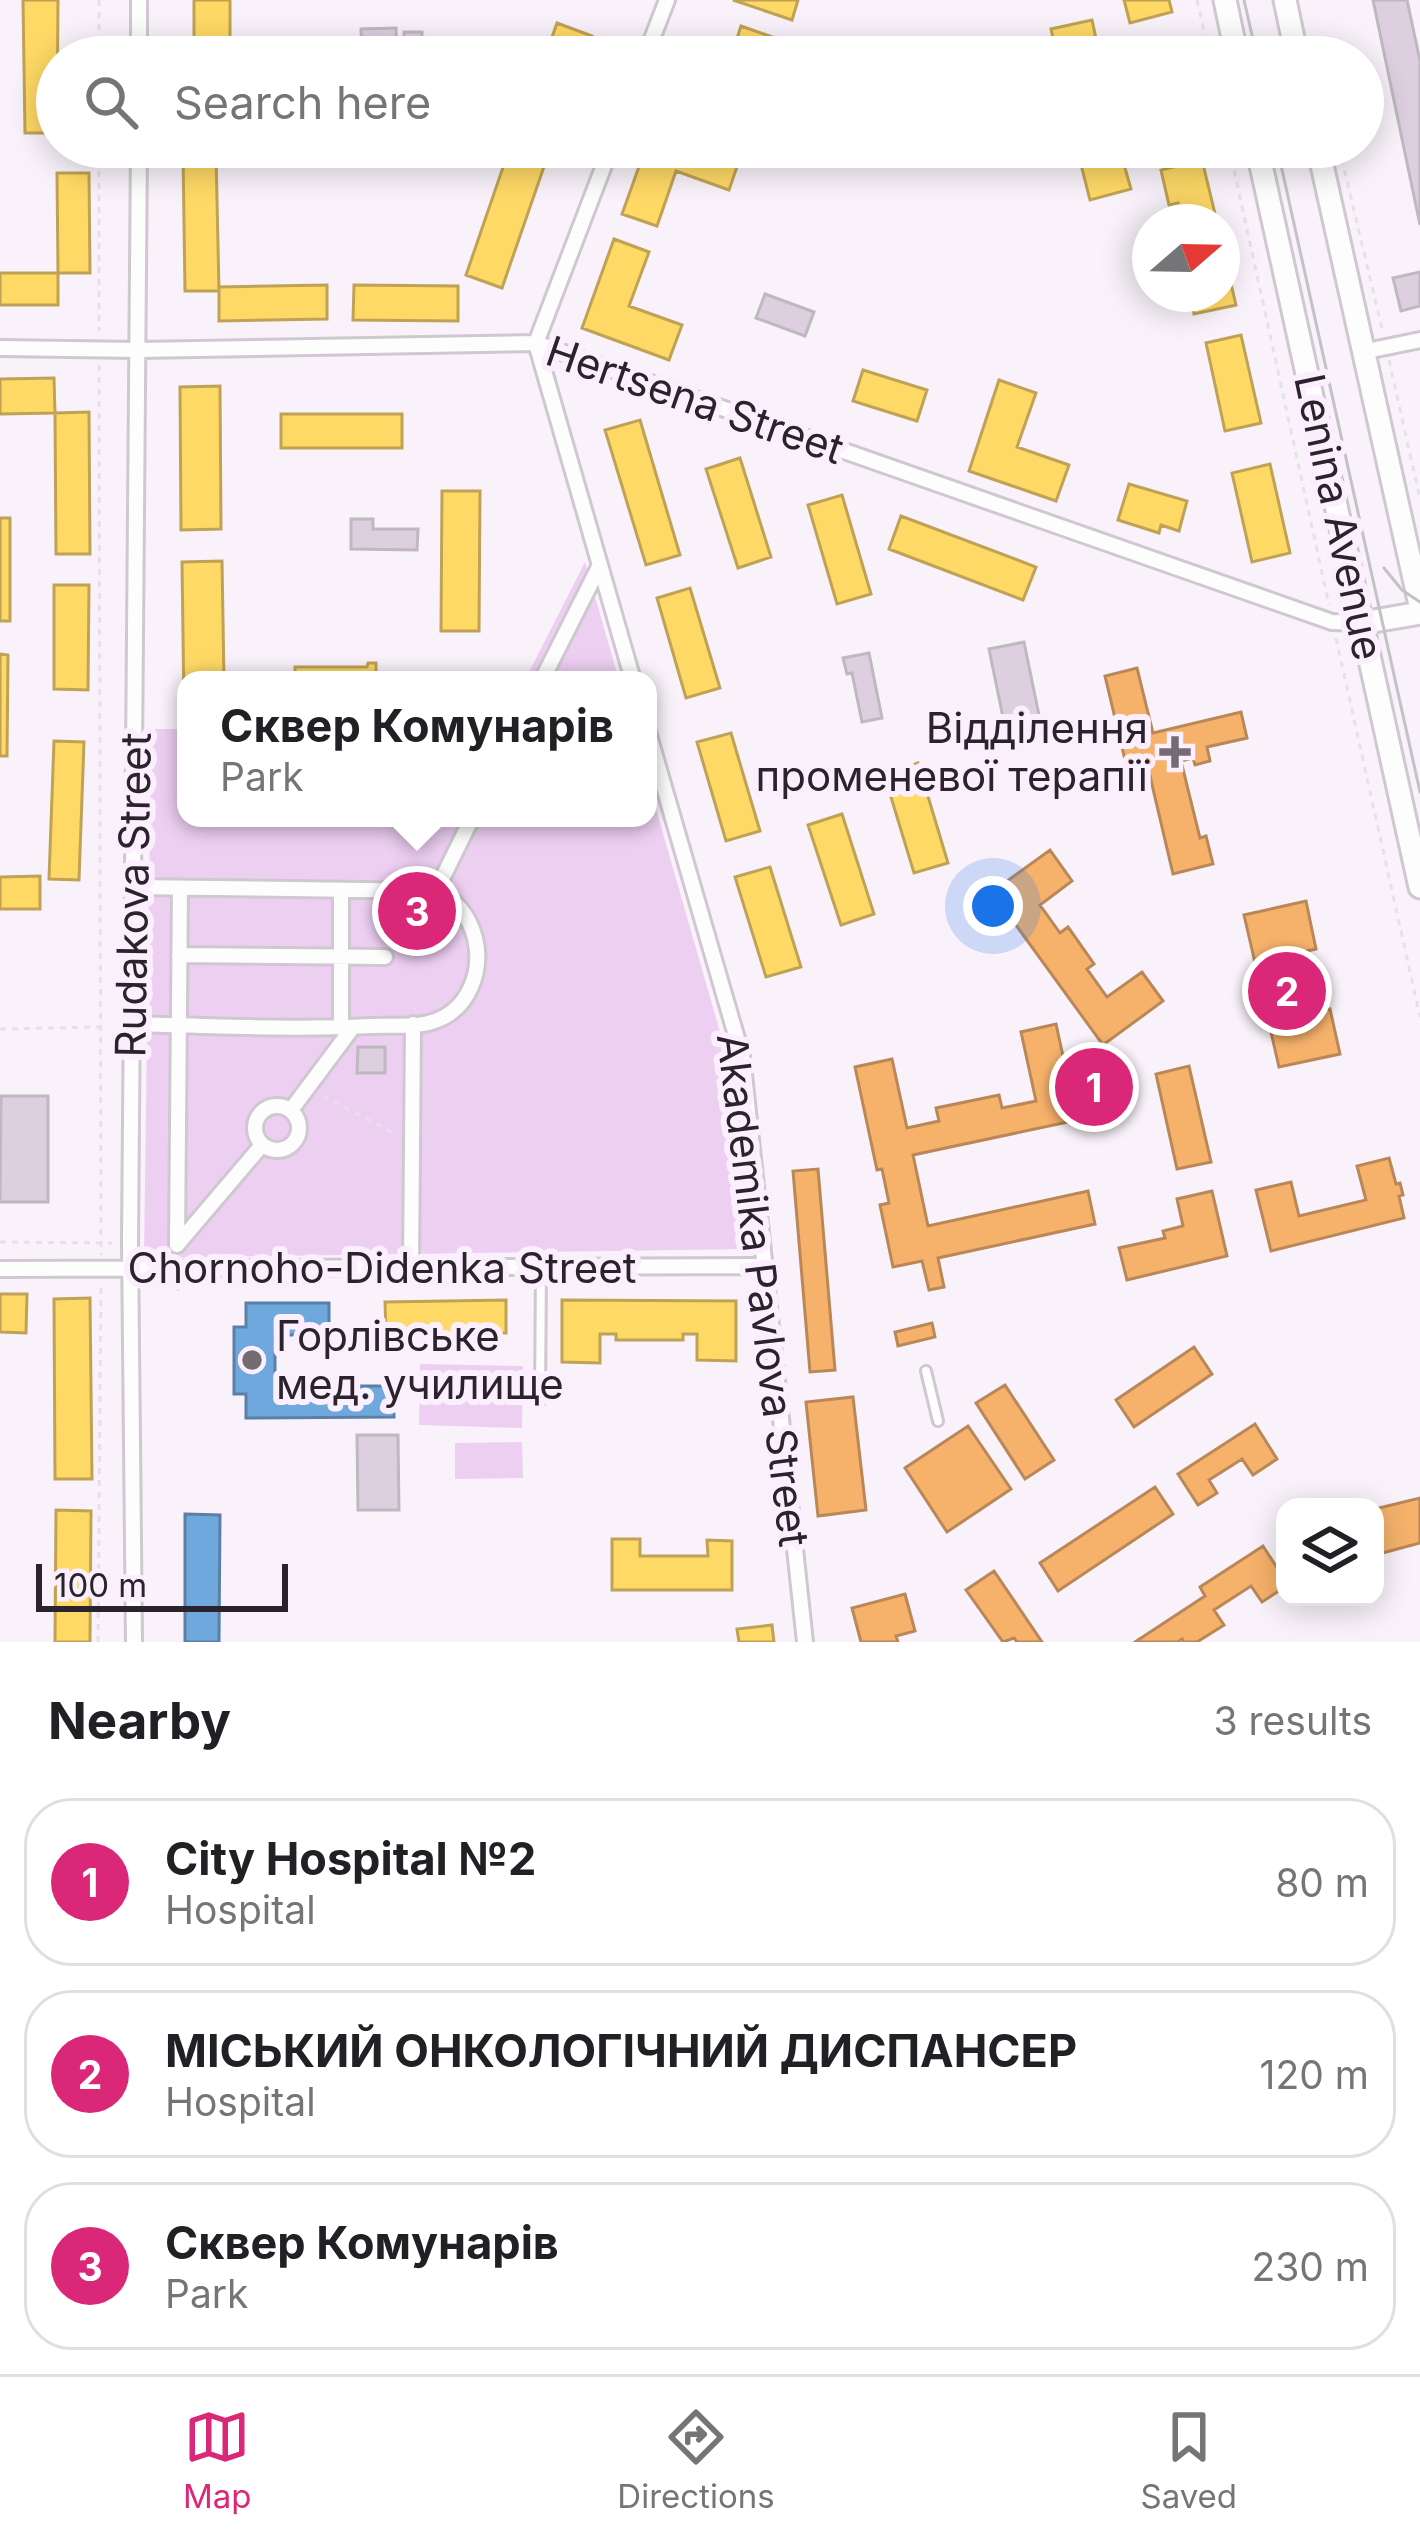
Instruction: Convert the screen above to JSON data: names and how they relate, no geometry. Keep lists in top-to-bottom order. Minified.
{"streets":{"main road":["Lenina Avenue"],"street":["Hertsena Street","Rudakova Street","Chornoho-Didenka Street","Akademika Pavlova Street"]},"crossings":[["Hertsena Street","Lenina Avenue"],["Hertsena Street","Rudakova Street"],["Rudakova Street","Chornoho-Didenka Street"],["Chornoho-Didenka Street","Akademika Pavlova Street"]],"places":{"health":["Відділення променевої терапії"],"other":["Горлівське мед. училище"]},"scale_bar":"100 m","north":"right","page":{"search":"Search here","popup":["Сквер Комунарів","Park"],"pins":["3","2","1"],"scale":"100 m","heading":["Nearby","3 results"],"list":[{"mark":"1","name":"City Hospital №2","note":"Hospital","value":"80 m"},{"mark":"2","name":"МІСЬКИЙ ОНКОЛОГІЧНИЙ ДИСПАНСЕР","note":"Hospital","value":"120 m"},{"mark":"3","name":"Сквер Комунарів","note":"Park","value":"230 m"}],"nav":["Map","Directions","Saved"]}}
